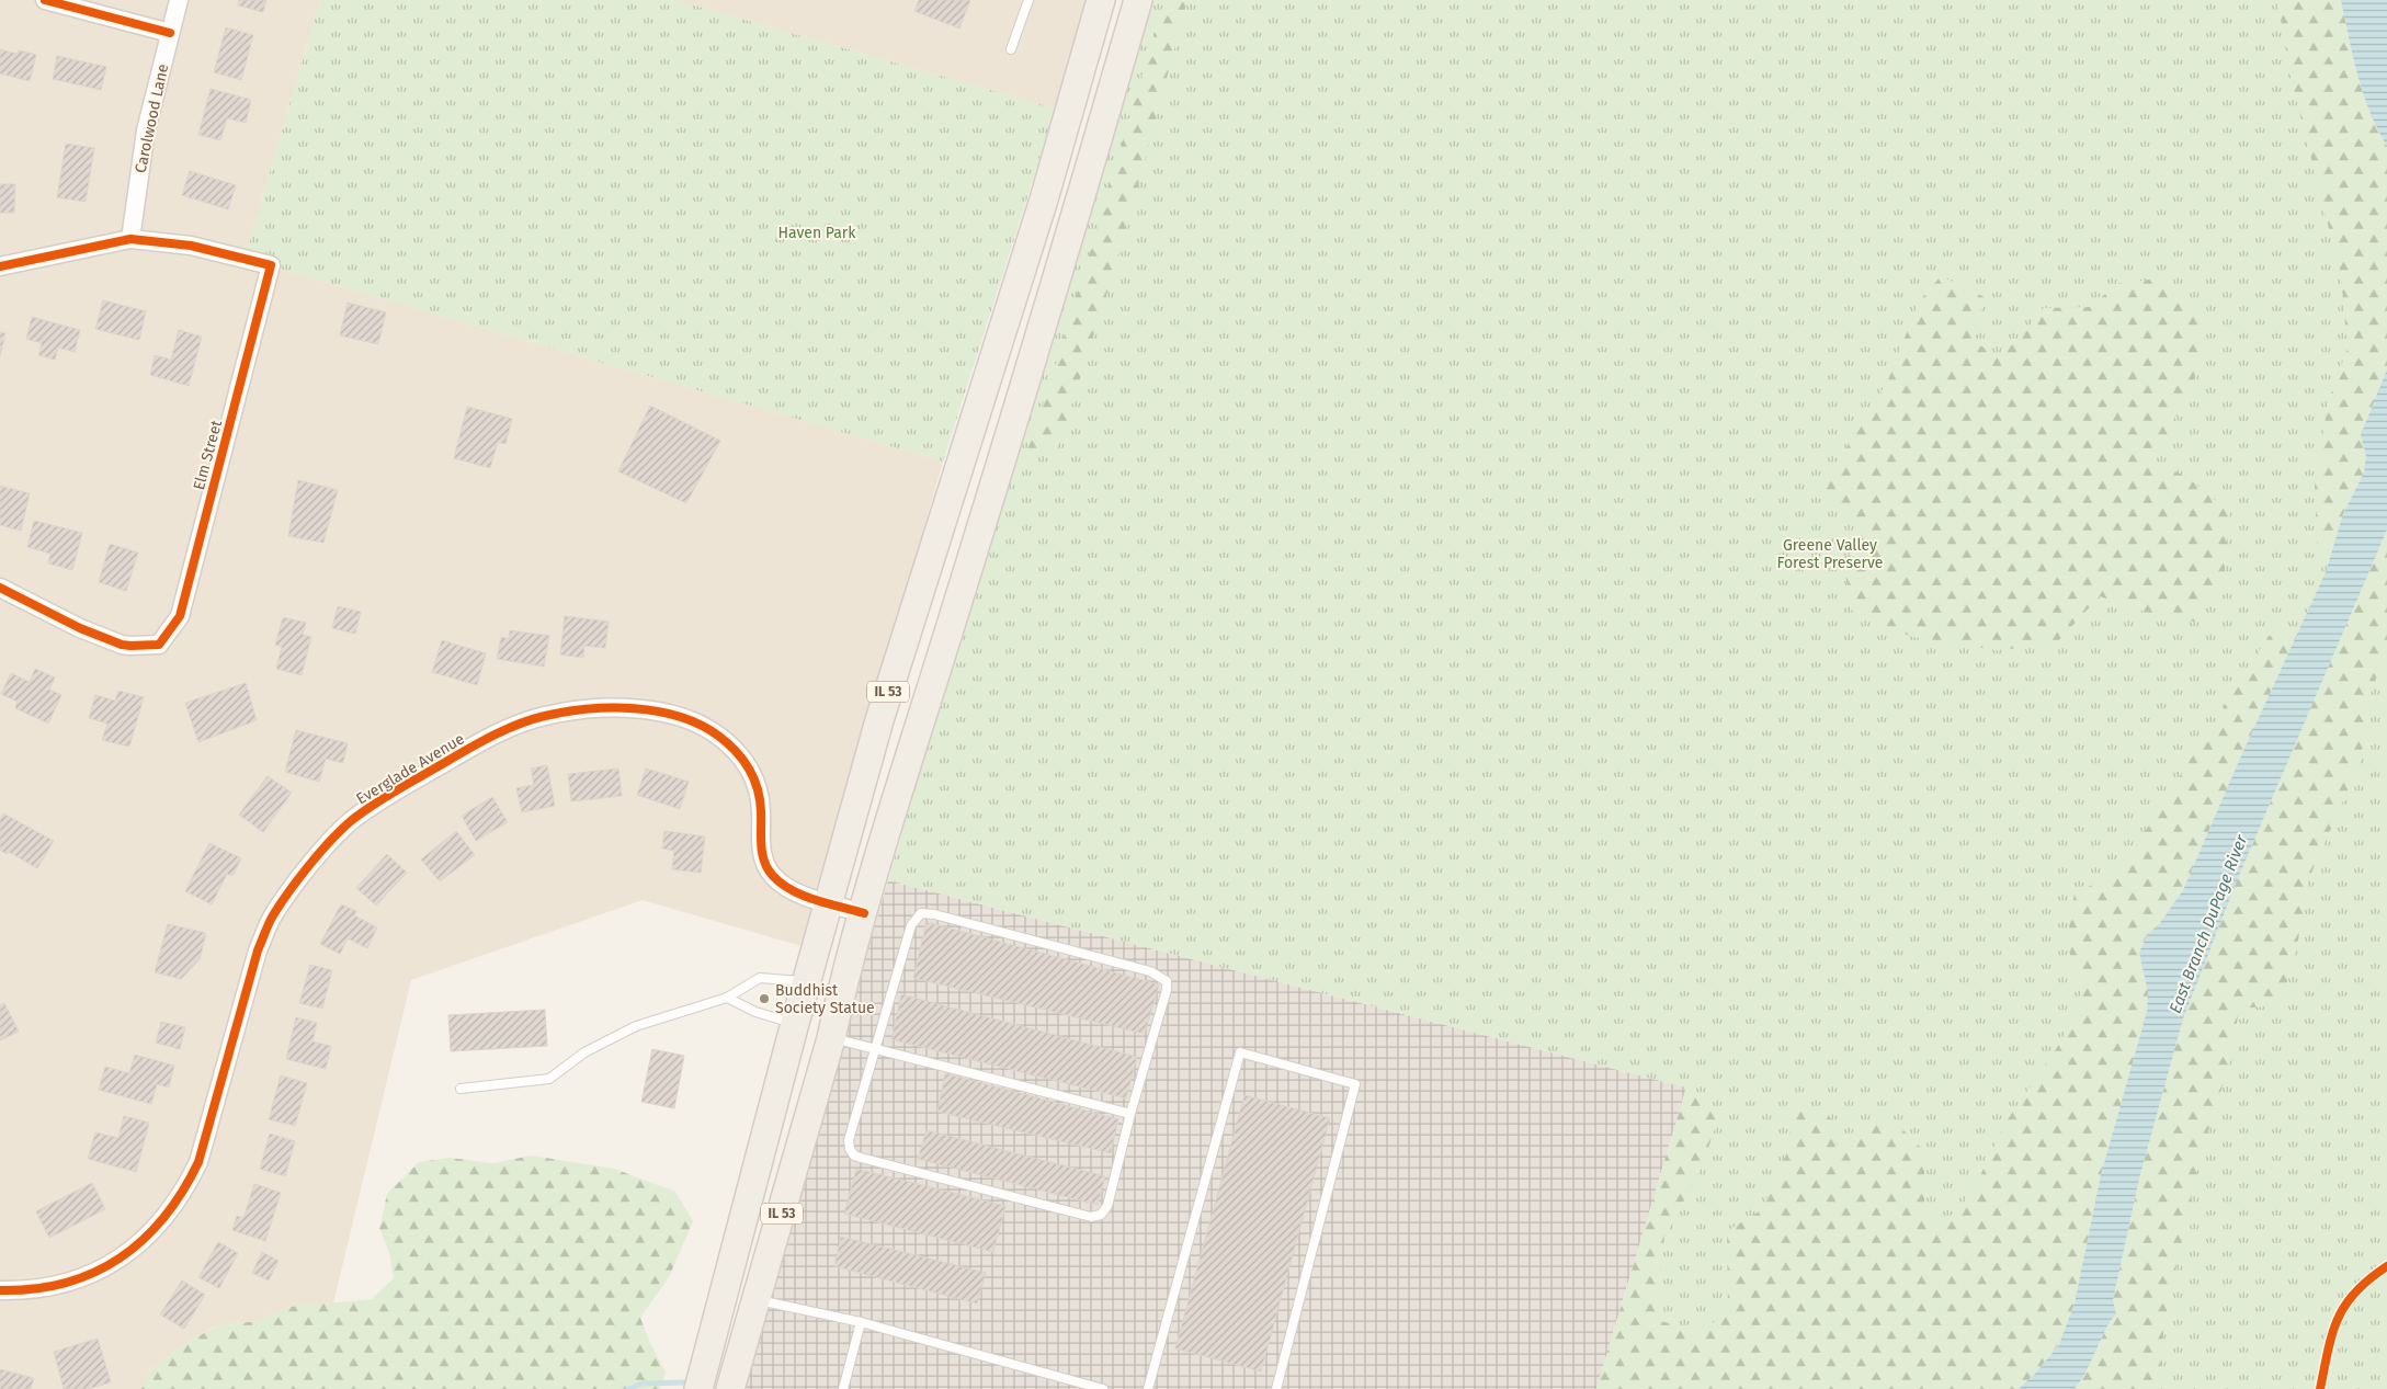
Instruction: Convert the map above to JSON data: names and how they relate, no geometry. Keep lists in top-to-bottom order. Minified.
{"streets":{"main road":["IL 53"],"street":["Carolwood Lane","Elm Street","Everglade Avenue"]},"crossings":[["Carolwood Lane","Elm Street"],["IL 53","Everglade Avenue"]],"water":["East Branch DuPage River"],"parks":["Haven Park","Greene Valley Forest Preserve"],"places":["Buddhist Society Statue"]}
